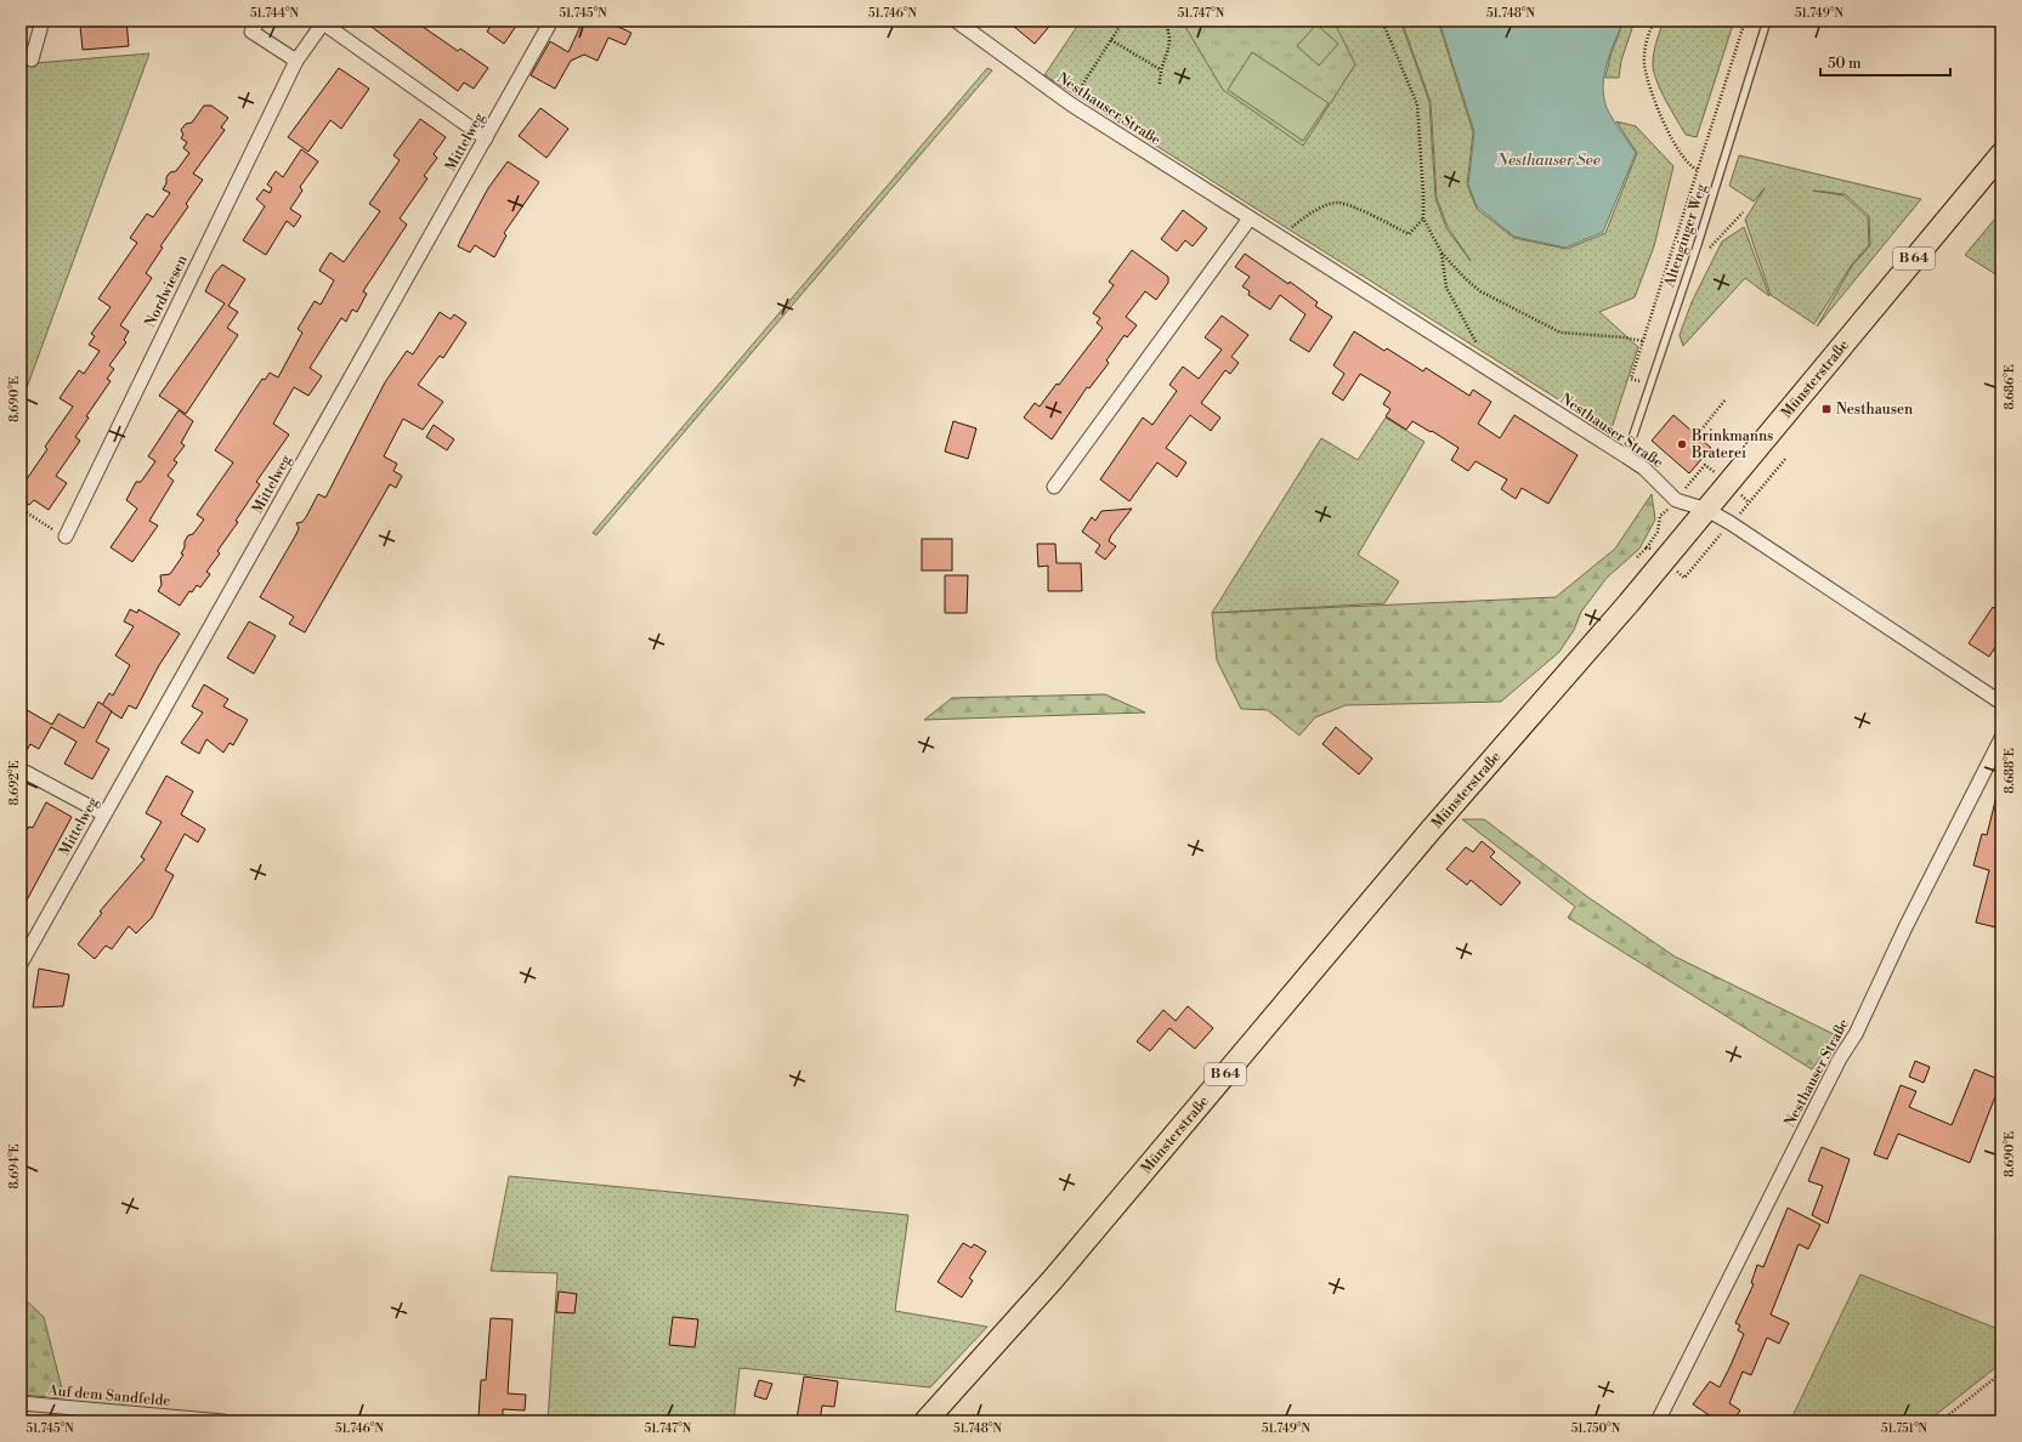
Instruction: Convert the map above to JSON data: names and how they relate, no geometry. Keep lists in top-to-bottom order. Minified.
{"streets":{"main road":["B 64","Münsterstraße"],"street":["Nesthauser Straße","Mittelweg","Nordwiesen","Auf dem Sandfelde"],"lane":["Altenginger Weg"]},"crossings":[["Nesthauser Straße","Altenginger Weg"],["Nesthauser Straße","Münsterstraße"],["Mittelweg","Nordwiesen"]],"water":["Nesthauser See"],"places":{"transit":["Nesthausen"],"other":["Brinkmanns Braterei"]},"scale_bar":"50 m","coordinates":["51.744°N","51.745°N","51.746°N","51.747°N","51.748°N","51.749°N","8.686°E","8.690°E","8.688°E","8.692°E","8.694°E","51.750°N","51.751°N"]}
